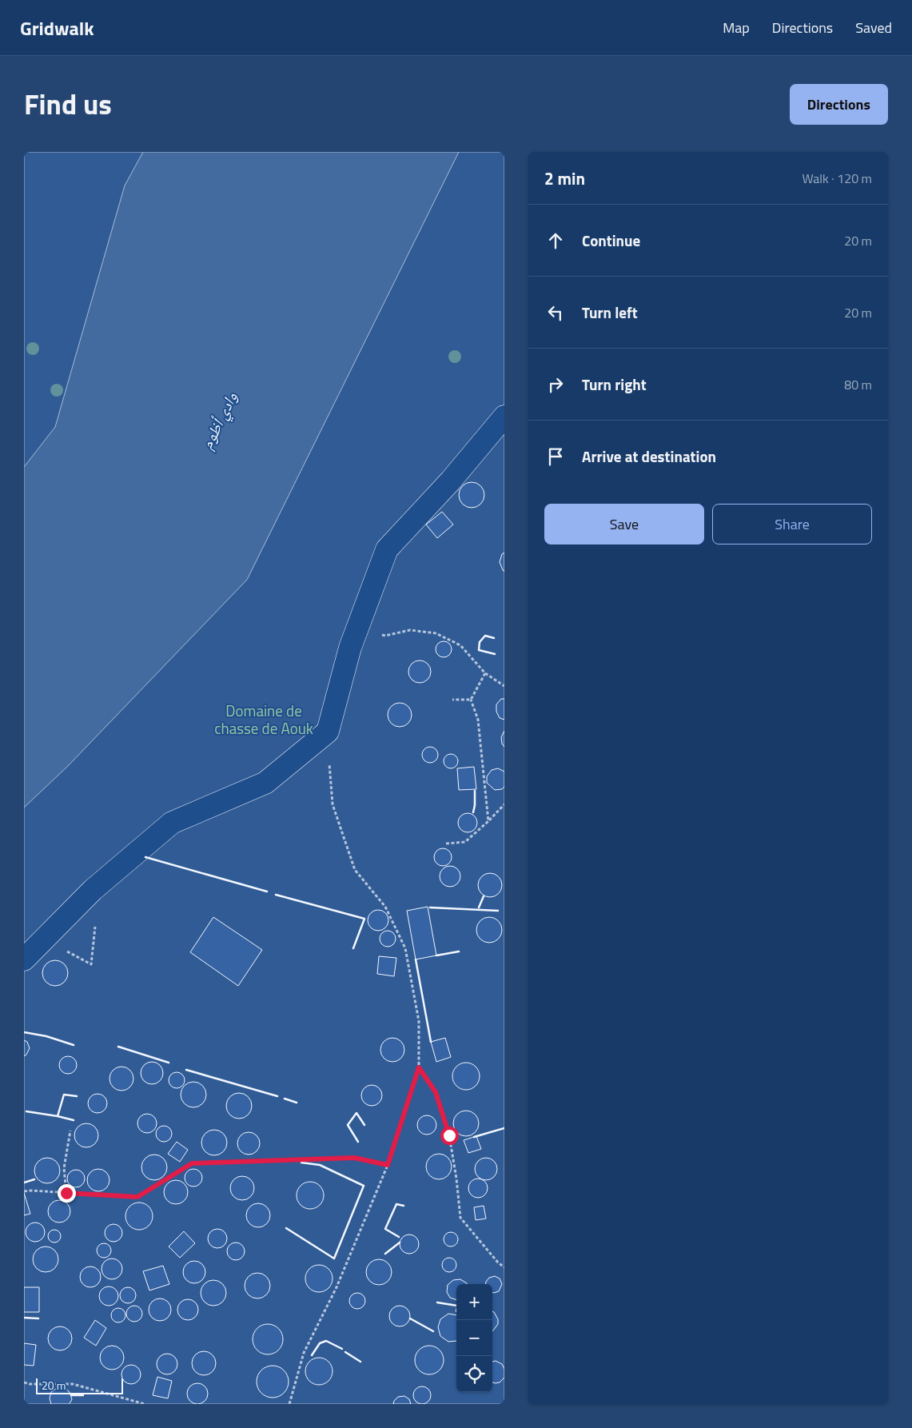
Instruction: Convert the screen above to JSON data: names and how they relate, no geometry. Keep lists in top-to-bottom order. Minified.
{"water":["وادي أظوم"],"parks":["Domaine de chasse de Aouk"],"scale_bar":"20 m","page":{"header":"Gridwalk","nav":["Map","Directions","Saved"],"title":"Find us","buttons":["Directions",["Save","Share"]],"heading":["2 min","Walk · 120 m"],"list":[["Continue","20 m"],["Turn left","20 m"],["Turn right","80 m"],"Arrive at destination"],"map_buttons":["+","−"],"scale":"20 m"}}
